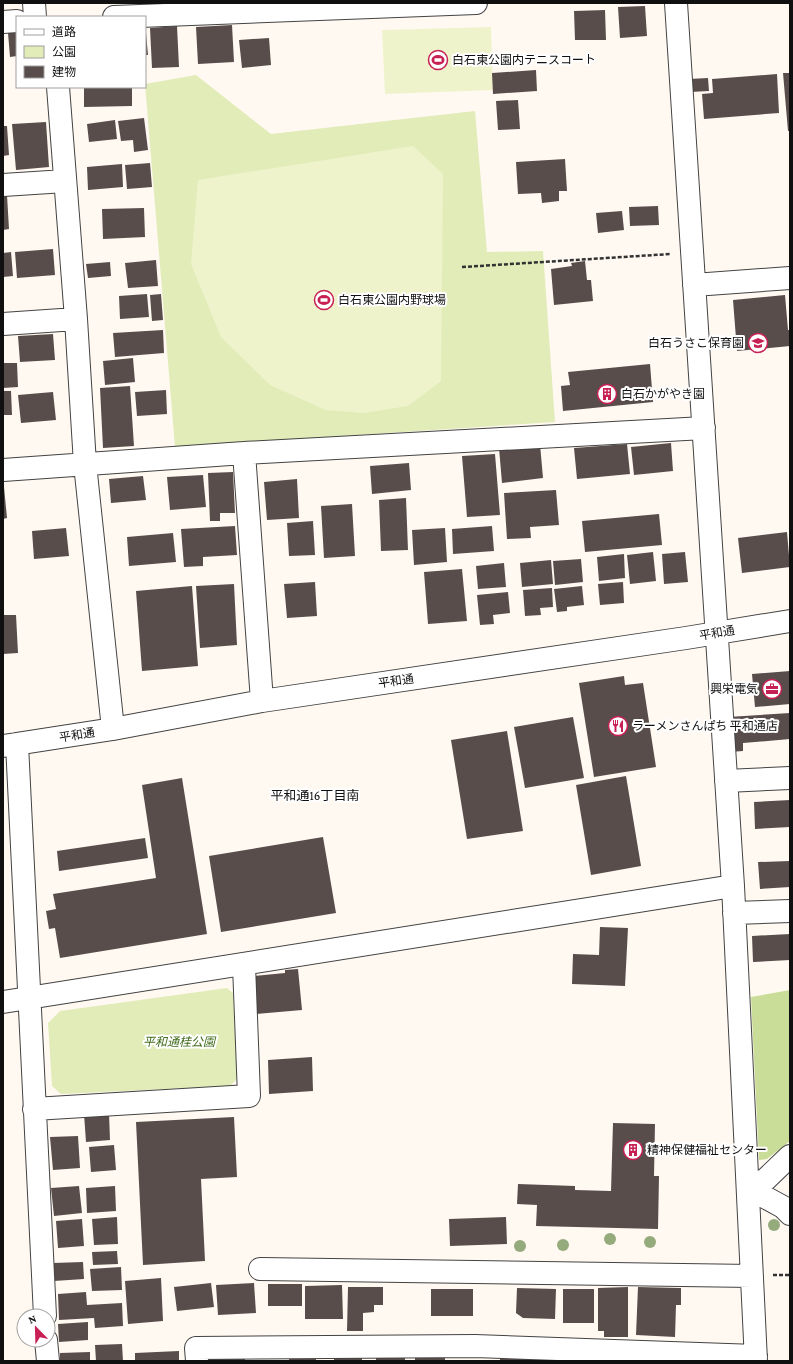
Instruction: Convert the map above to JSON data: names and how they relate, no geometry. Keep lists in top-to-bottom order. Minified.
{"streets":{"street":["平和通"]},"districts":["平和通16丁目南"],"parks":["平和通桂公園"],"places":{"sports":["白石東公園内テニスコート","白石東公園内野球場"],"school or university":["白石うさこ保育園"],"building":["白石かがやき園","精神保健福祉センター"],"office":["興栄電気"],"restaurant":["ラーメンさんぱち 平和通店"]},"legend":["道路","公園","建物"],"north":"top left"}
